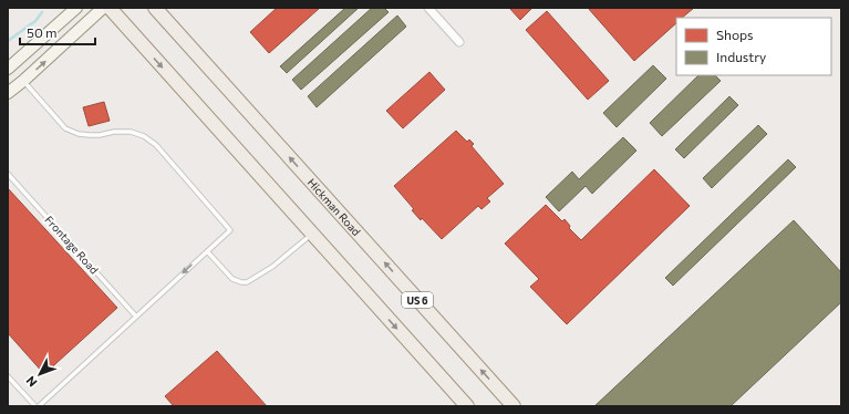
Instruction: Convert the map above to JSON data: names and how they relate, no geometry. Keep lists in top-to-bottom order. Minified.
{"streets":{"main road":["Hickman Road","US 6"],"lane":["Frontage Road"]},"legend":["Shops","Industry"],"scale_bar":"50 m","north":"bottom left"}
